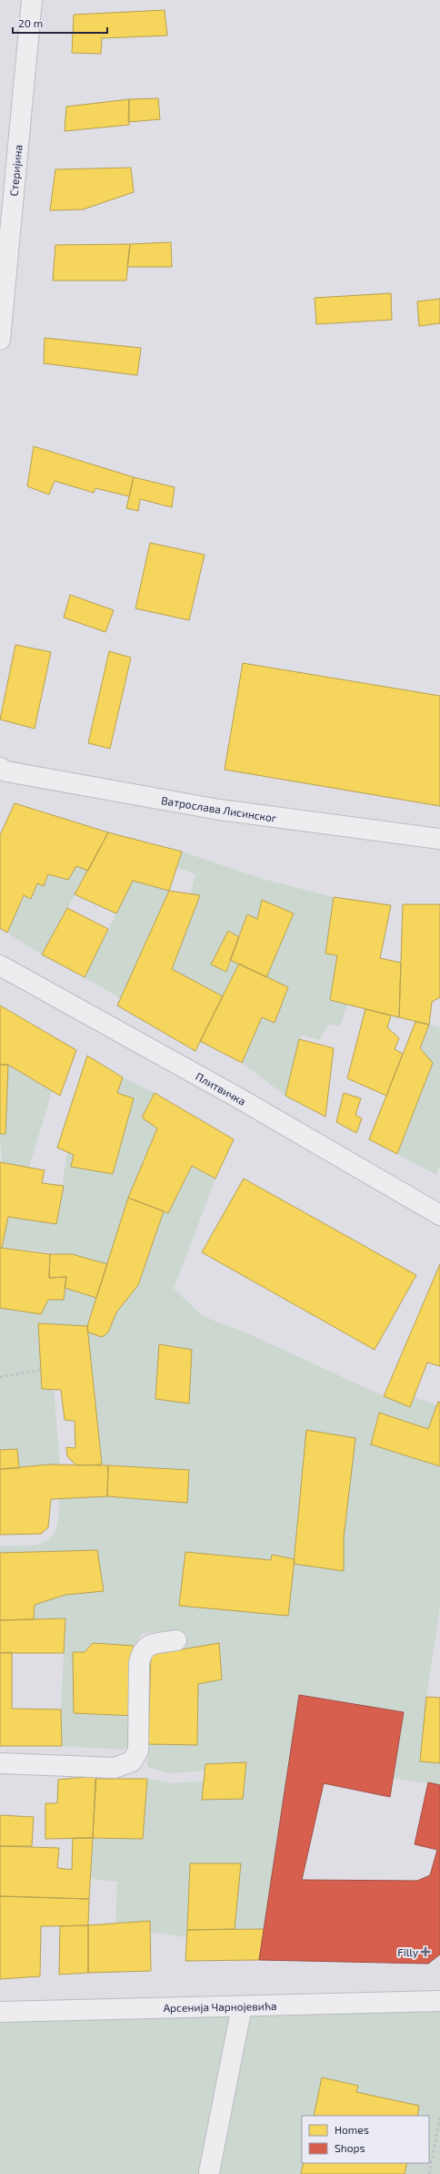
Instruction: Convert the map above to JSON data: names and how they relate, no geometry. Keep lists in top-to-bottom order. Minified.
{"streets":{"street":["Стеријина","Ватрослава Лисинског","Плитвичка","Арсенија Чарнојевића"]},"places":{"health":["Filly"]},"legend":["Homes","Shops"],"scale_bar":"20 m"}
